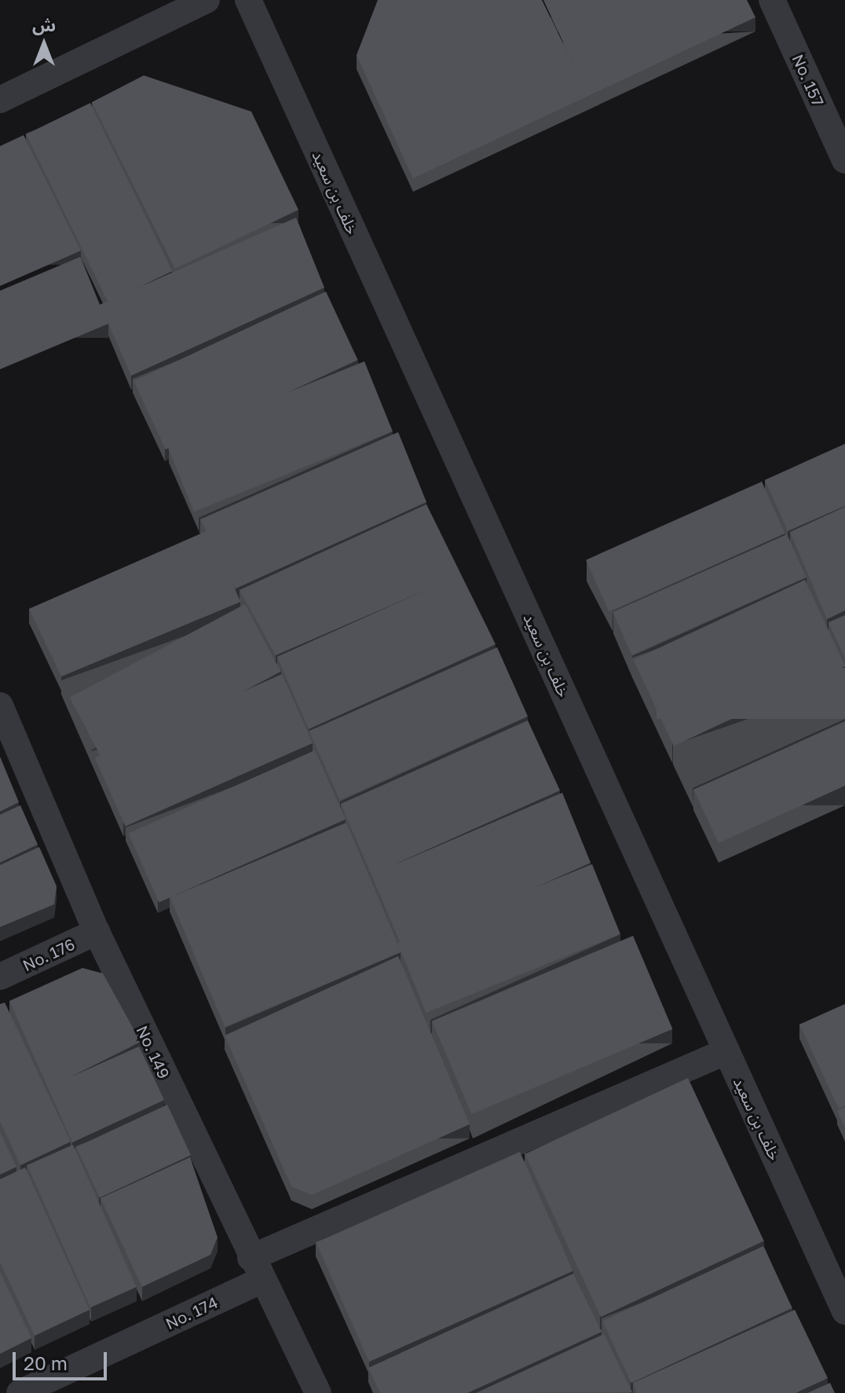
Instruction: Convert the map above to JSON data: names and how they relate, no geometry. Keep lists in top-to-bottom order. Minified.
{"streets":{"street":["No. 157","خلف بن سعيد","No. 176","No. 149","No. 174"]},"crossings":[["خلف بن سعيد","No. 174"],["No. 176","No. 149"],["No. 149","No. 174"]],"scale_bar":"20 m","north":"top"}
